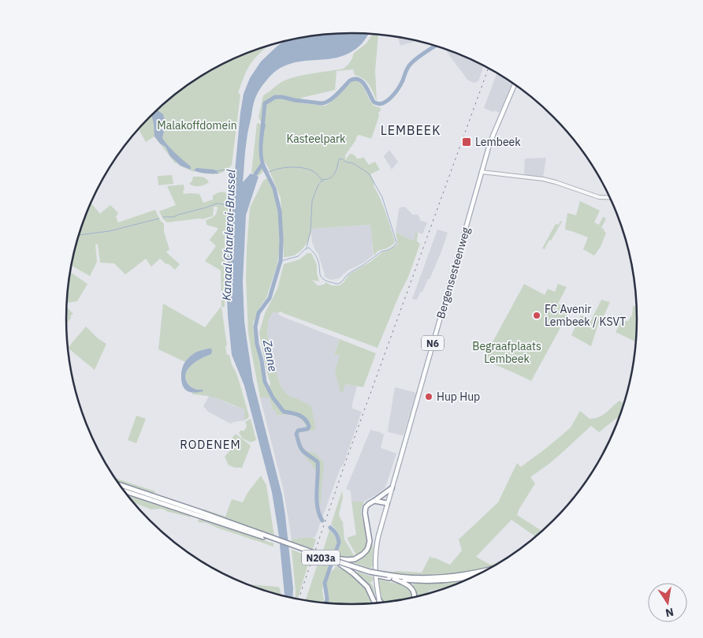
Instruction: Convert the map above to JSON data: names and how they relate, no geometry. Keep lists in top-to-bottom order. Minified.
{"streets":{"highway":["N203a"],"main road":["Bergensesteenweg","N6"]},"districts":["LEMBEEK","RODENEM"],"water":["Kanaal Charleroi-Brussel","Zenne"],"parks":["Malakoffdomein","Kasteelpark","Begraafplaats Lembeek"],"places":{"transit":["Lembeek"],"other":["FC Avenir Lembeek / KSVT","Hup Hup"]},"north":"bottom"}
